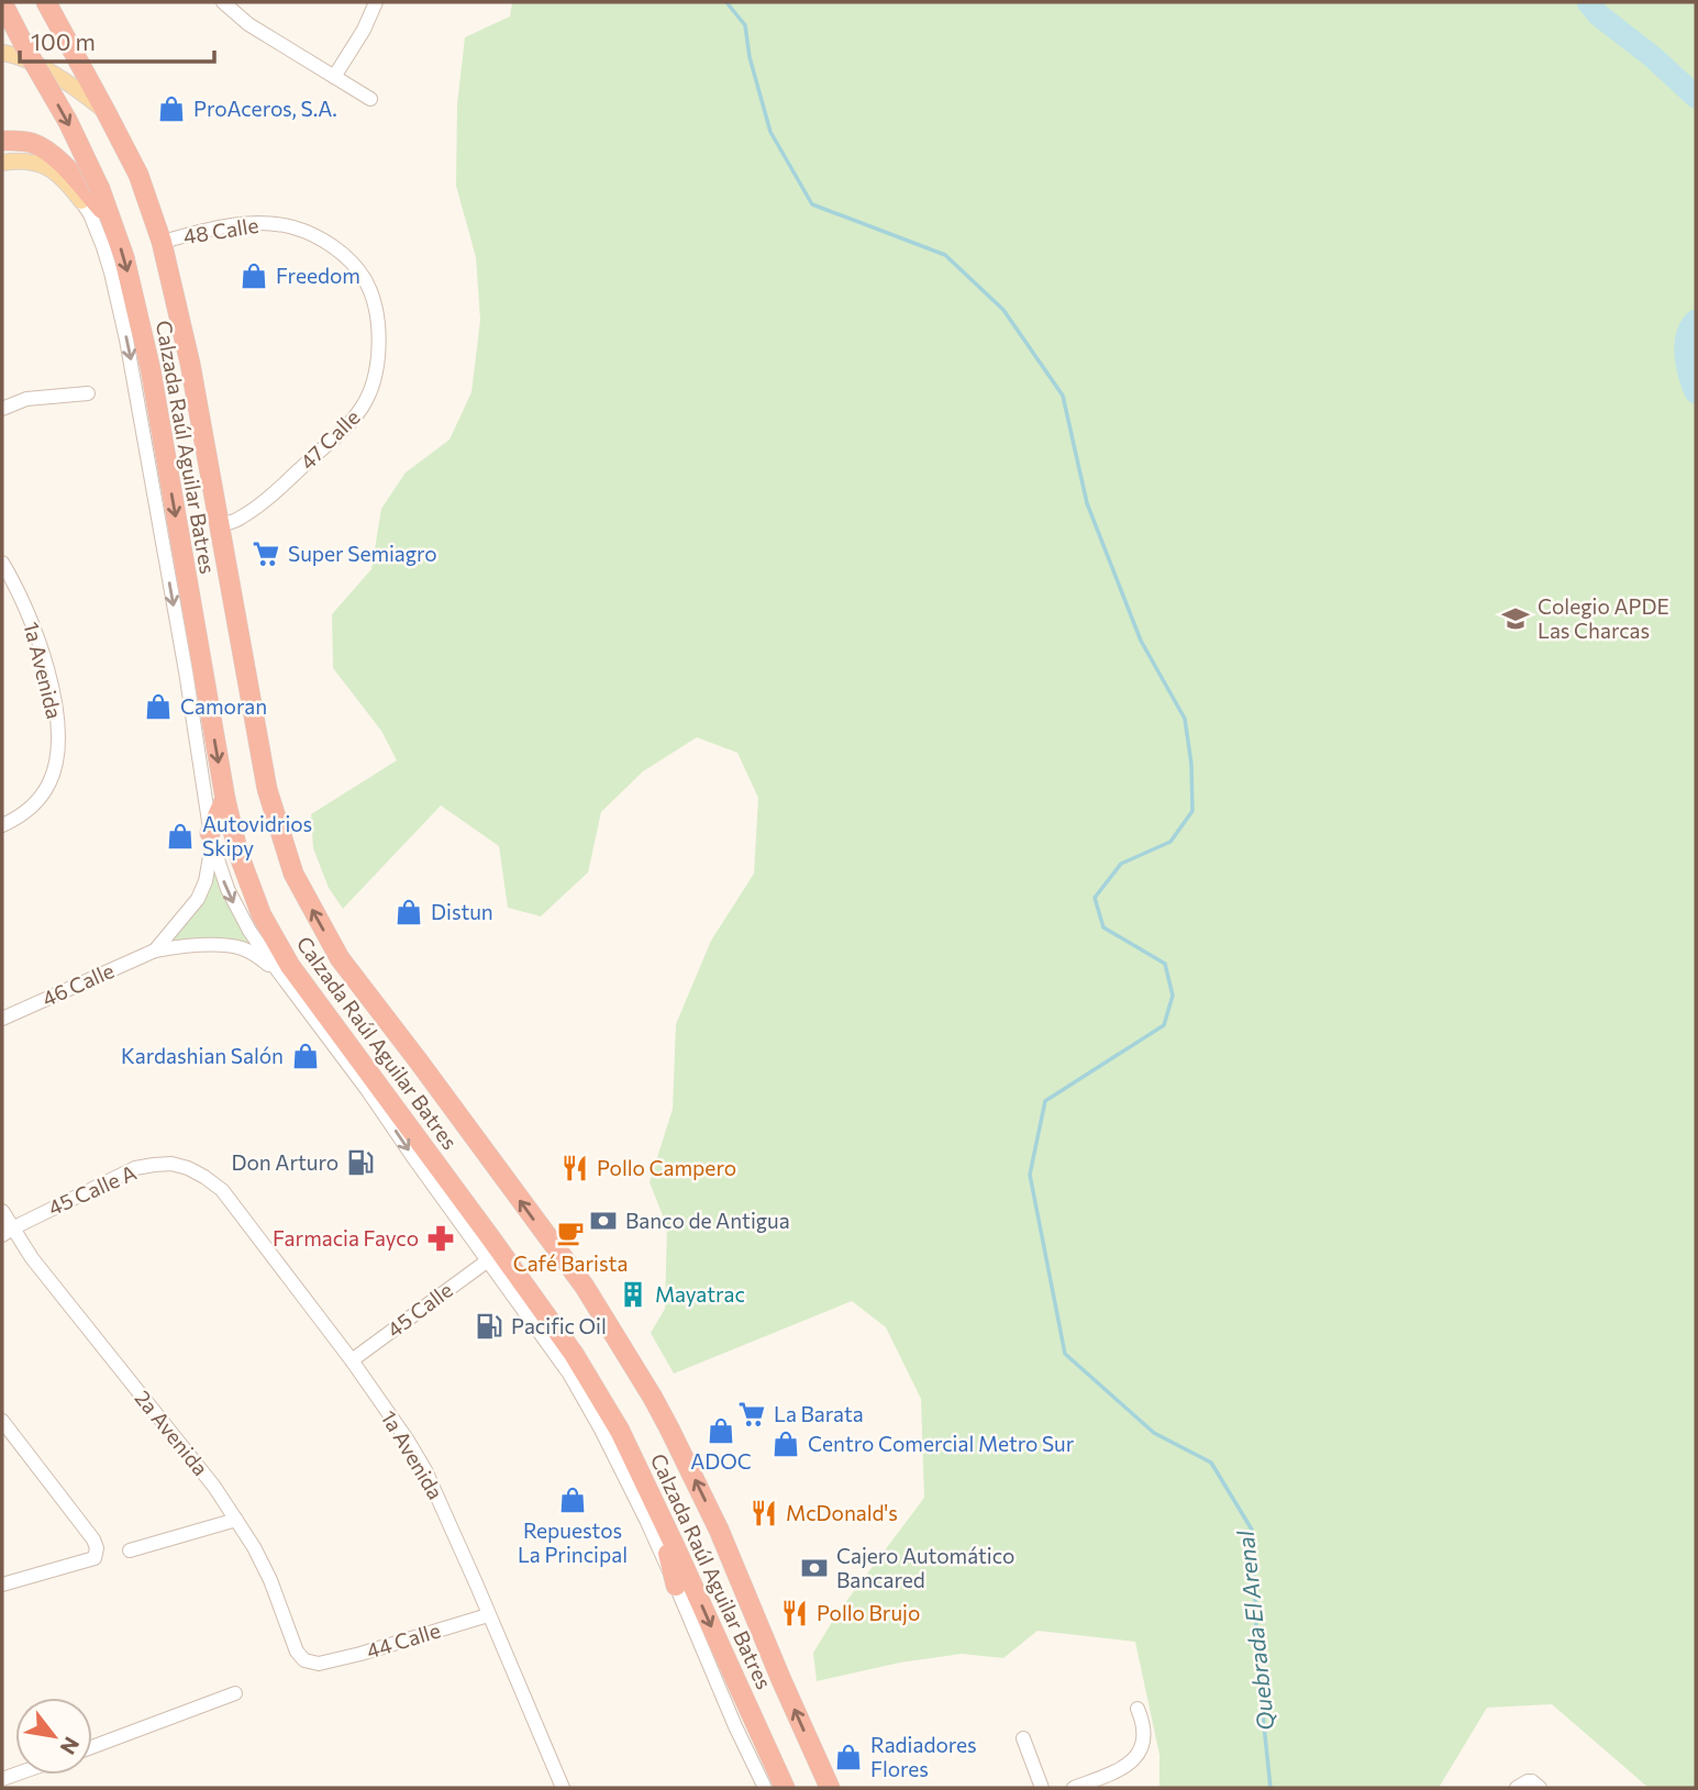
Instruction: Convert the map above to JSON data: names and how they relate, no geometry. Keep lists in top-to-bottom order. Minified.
{"streets":{"highway":["Calzada Raúl Aguilar Batres"],"street":["48 Calle","47 Calle","1a Avenida","46 Calle","45 Calle A","45 Calle","2a Avenida","44 Calle"]},"crossings":[["48 Calle","47 Calle"],["48 Calle","Calzada Raúl Aguilar Batres"],["47 Calle","Calzada Raúl Aguilar Batres"],["1a Avenida","45 Calle A"],["1a Avenida","45 Calle"],["1a Avenida","44 Calle"],["45 Calle A","2a Avenida"],["2a Avenida","44 Calle"]],"water":["Quebrada El Arenal"],"places":{"shop":["ProAceros, S.A.","Freedom","Camoran","Autovidrios Skipy","Distun","Kardashian Salón","ADOC","Centro Comercial Metro Sur","Repuestos La Principal","Radiadores Flores"],"supermarket":["Super Semiagro","La Barata"],"school or university":["Colegio APDE Las Charcas"],"fuel station":["Don Arturo","Pacific Oil"],"restaurant":["Pollo Campero","McDonald's","Pollo Brujo"],"bank":["Banco de Antigua","Cajero Automático Bancared"],"cafe":["Café Barista"],"pharmacy":["Farmacia Fayco"],"building":["Mayatrac"]},"scale_bar":"100 m","north":"bottom right"}
